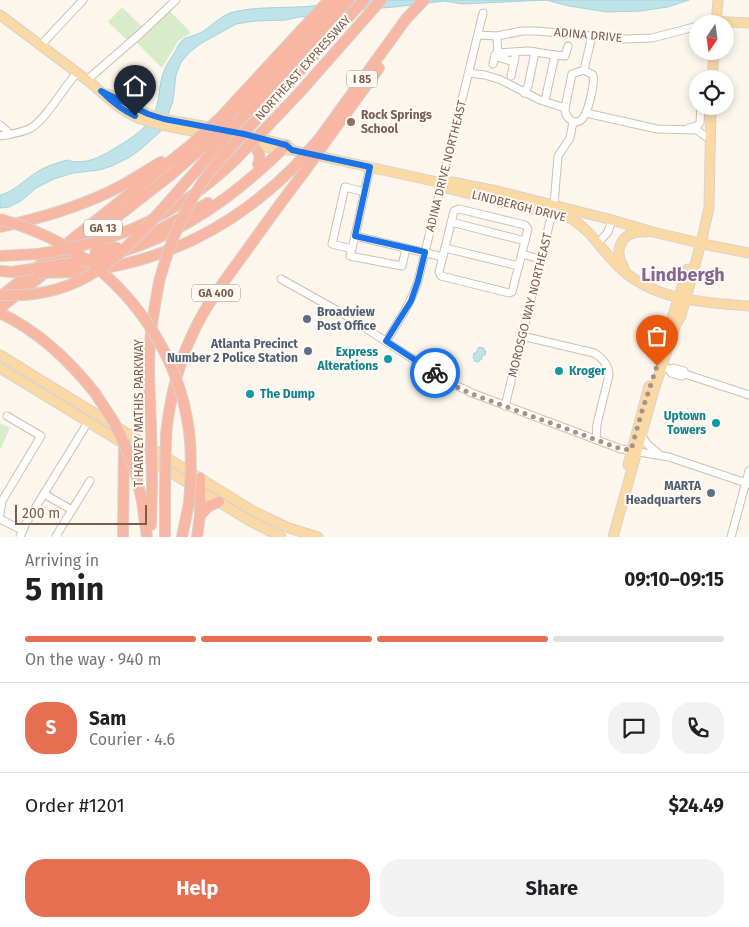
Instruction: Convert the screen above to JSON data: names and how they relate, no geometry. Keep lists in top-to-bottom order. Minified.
{"streets":{"highway":["NORTHEAST EXPRESSWAY","I 85","GA 13","GA 400","T HARVEY MATHIS PARKWAY"],"main road":["LINDBERGH DRIVE"],"street":["ADINA DRIVE","ADINA DRIVE NORTHEAST","MOROSGO WAY NORTHEAST"]},"crossings":[["ADINA DRIVE","ADINA DRIVE NORTHEAST"],["I 85","T HARVEY MATHIS PARKWAY"],["LINDBERGH DRIVE","MOROSGO WAY NORTHEAST"]],"districts":["Lindbergh"],"places":["Rock Springs School","Broadview Post Office","Atlanta Precinct Number 2 Police Station","Express Alterations","Kroger","The Dump","Uptown Towers","MARTA Headquarters"],"scale_bar":"200 m","north":"bottom","page":{"scale":"200 m","heading":["5 min","Arriving in","09:10–09:15"],"panel":["Sam","Courier · 4.6","Order #1201","$24.49"],"bar":"On the way · 940 m","round":"S","buttons":["Help","Share"]}}
